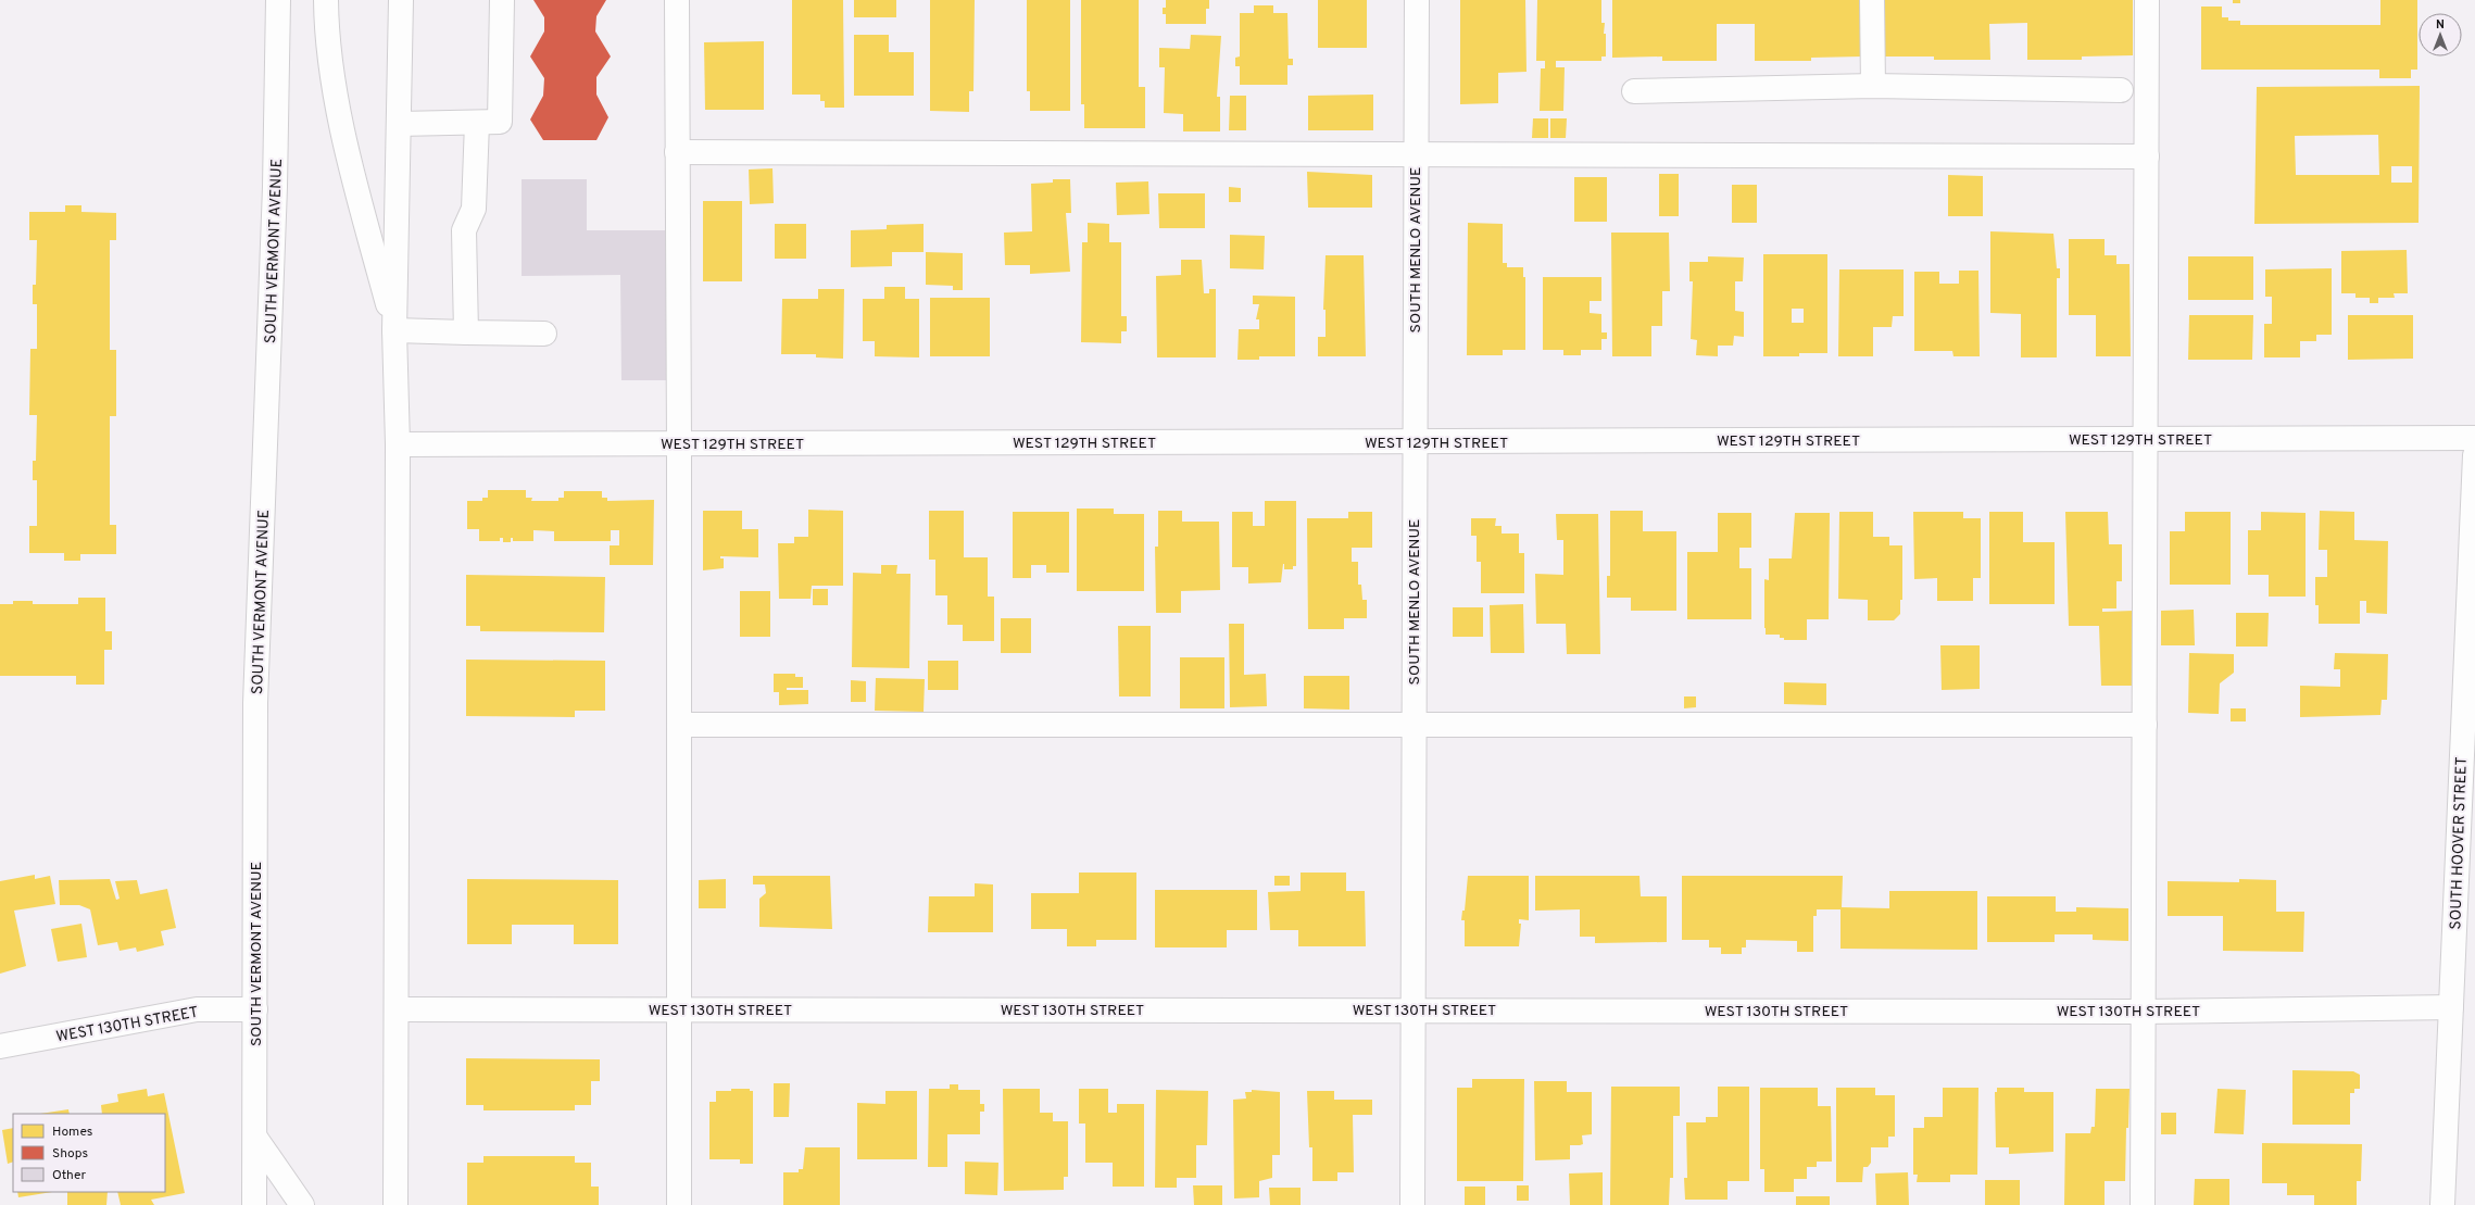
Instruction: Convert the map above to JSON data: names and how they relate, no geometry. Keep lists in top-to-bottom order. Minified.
{"streets":{"street":["SOUTH MENLO AVENUE","SOUTH VERMONT AVENUE","WEST 129TH STREET","SOUTH HOOVER STREET","WEST 130TH STREET"]},"crossings":[["SOUTH MENLO AVENUE","WEST 129TH STREET"],["SOUTH MENLO AVENUE","WEST 130TH STREET"],["SOUTH VERMONT AVENUE","WEST 130TH STREET"],["SOUTH HOOVER STREET","WEST 130TH STREET"]],"legend":["Homes","Shops","Other"],"north":"top"}
